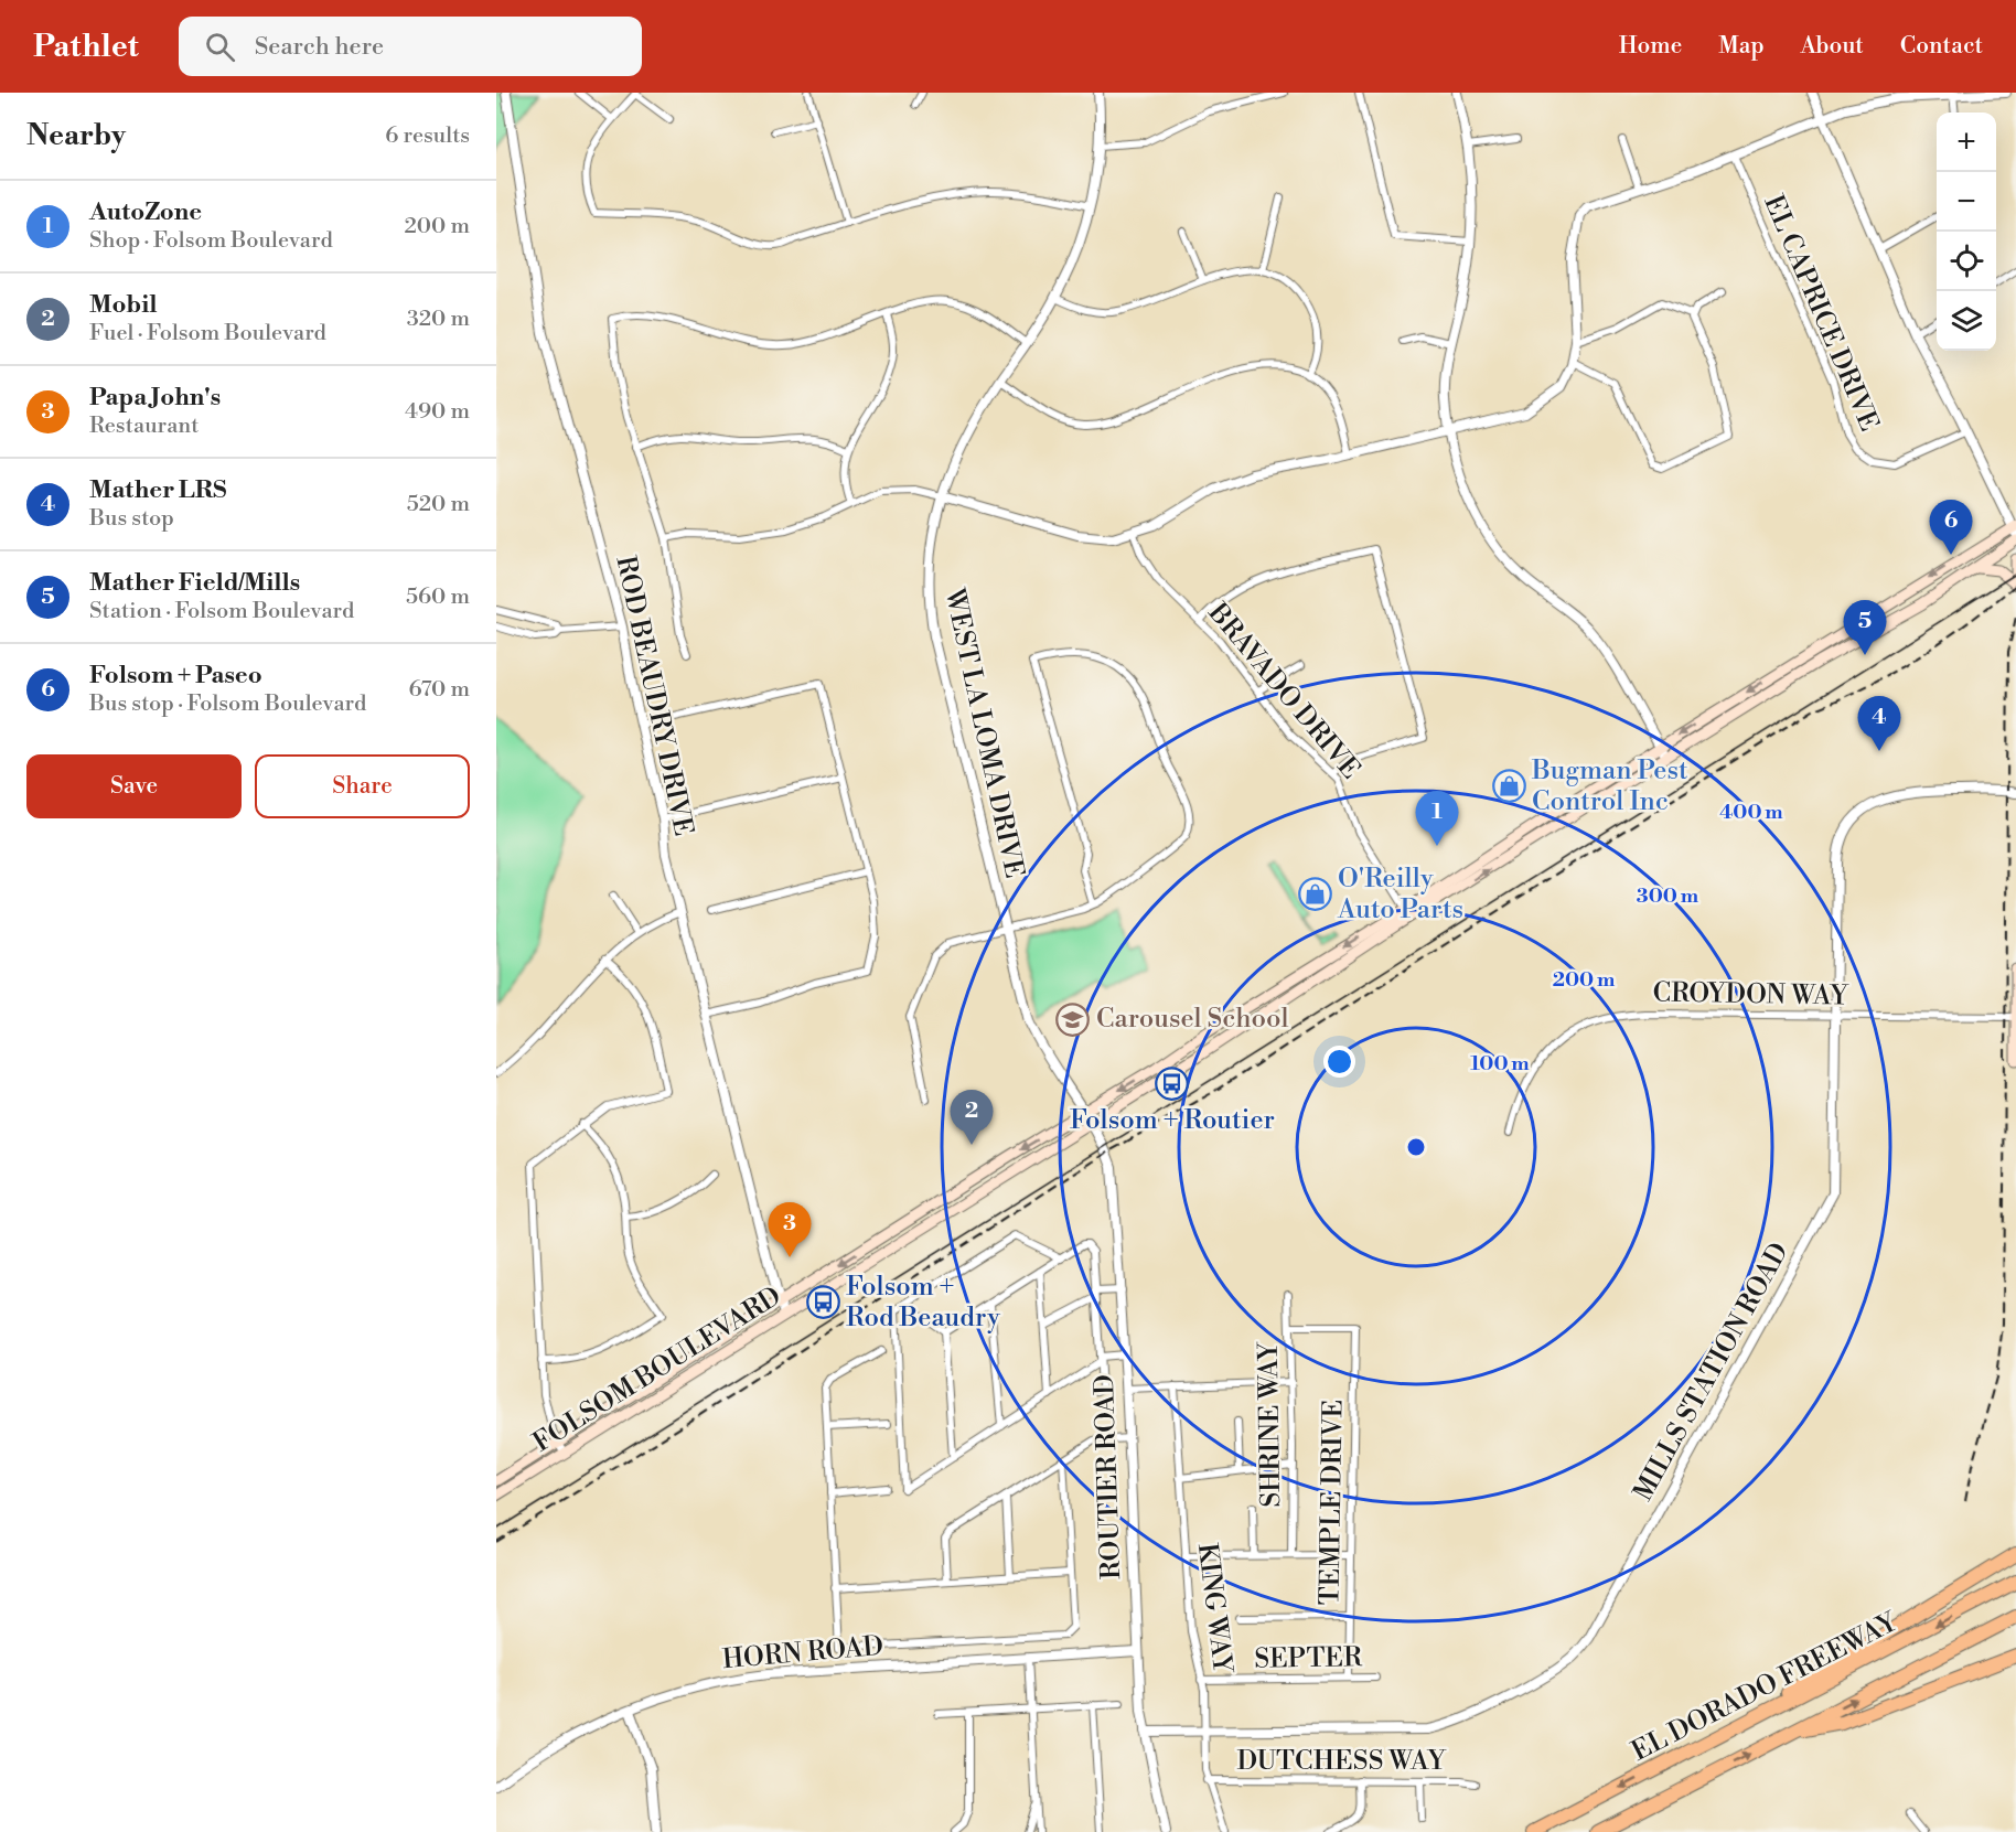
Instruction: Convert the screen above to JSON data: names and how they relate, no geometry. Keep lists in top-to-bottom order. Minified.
{"streets":{"highway":["EL DORADO FREEWAY"],"main road":["FOLSOM BOULEVARD"],"street":["EL CAPRICE DRIVE","BRAVADO DRIVE","ROD BEAUDRY DRIVE","WEST LA LOMA DRIVE","CROYDON WAY","MILLS STATION ROAD","SHRINE WAY","ROUTIER ROAD","TEMPLE DRIVE","KING WAY","HORN ROAD","SEPTER","DUTCHESS WAY"]},"crossings":[["BRAVADO DRIVE","FOLSOM BOULEVARD"],["ROD BEAUDRY DRIVE","FOLSOM BOULEVARD"],["WEST LA LOMA DRIVE","FOLSOM BOULEVARD"],["WEST LA LOMA DRIVE","ROUTIER ROAD"],["CROYDON WAY","MILLS STATION ROAD"],["FOLSOM BOULEVARD","ROUTIER ROAD"],["MILLS STATION ROAD","ROUTIER ROAD"],["MILLS STATION ROAD","KING WAY"],["SHRINE WAY","TEMPLE DRIVE"],["ROUTIER ROAD","HORN ROAD"],["TEMPLE DRIVE","SEPTER"],["KING WAY","SEPTER"],["KING WAY","DUTCHESS WAY"]],"places":{"shop":["Bugman Pest Control Inc","O'Reilly Auto Parts"],"school or university":["Carousel School"],"bus stop":["Folsom + Routier","Folsom + Rod Beaudry"]},"page":{"header":"Pathlet","search":"Search here","nav":["Home","Map","About","Contact"],"heading":["Nearby","6 results"],"map_buttons":["+","−"],"list":[{"mark":"1","name":"AutoZone","note":"Shop · Folsom Boulevard","value":"200 m"},{"mark":"2","name":"Mobil","note":"Fuel · Folsom Boulevard","value":"320 m"},{"mark":"3","name":"Papa John's","note":"Restaurant","value":"490 m"},{"mark":"4","name":"Mather LRS","note":"Bus stop","value":"520 m"},{"mark":"5","name":"Mather Field/Mills","note":"Station · Folsom Boulevard","value":"560 m"},{"mark":"6","name":"Folsom + Paseo","note":"Bus stop · Folsom Boulevard","value":"670 m"}],"pins":["6","5","4","1","2","3"],"buttons":["Save","Share"]},"rings":["400 m","300 m","200 m","100 m"]}
